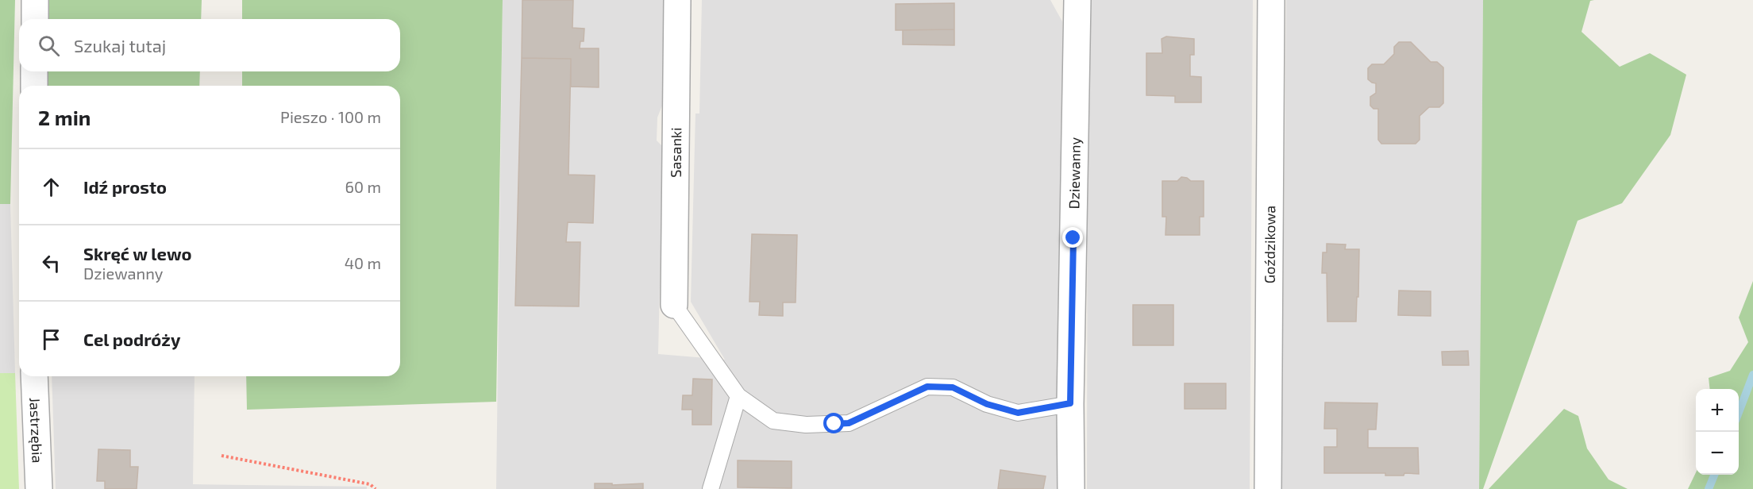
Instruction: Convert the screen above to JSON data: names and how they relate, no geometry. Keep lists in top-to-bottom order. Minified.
{"streets":{"street":["Sasanki","Dziewanny","Goździkowa","Jastrzębia"]},"page":{"search":"Szukaj tutaj","heading":["2 min","Pieszo · 100 m"],"list":[["Idź prosto","60 m"],["Skręć w lewo","Dziewanny","40 m"],"Cel podróży"],"map_buttons":["+","−"]}}
